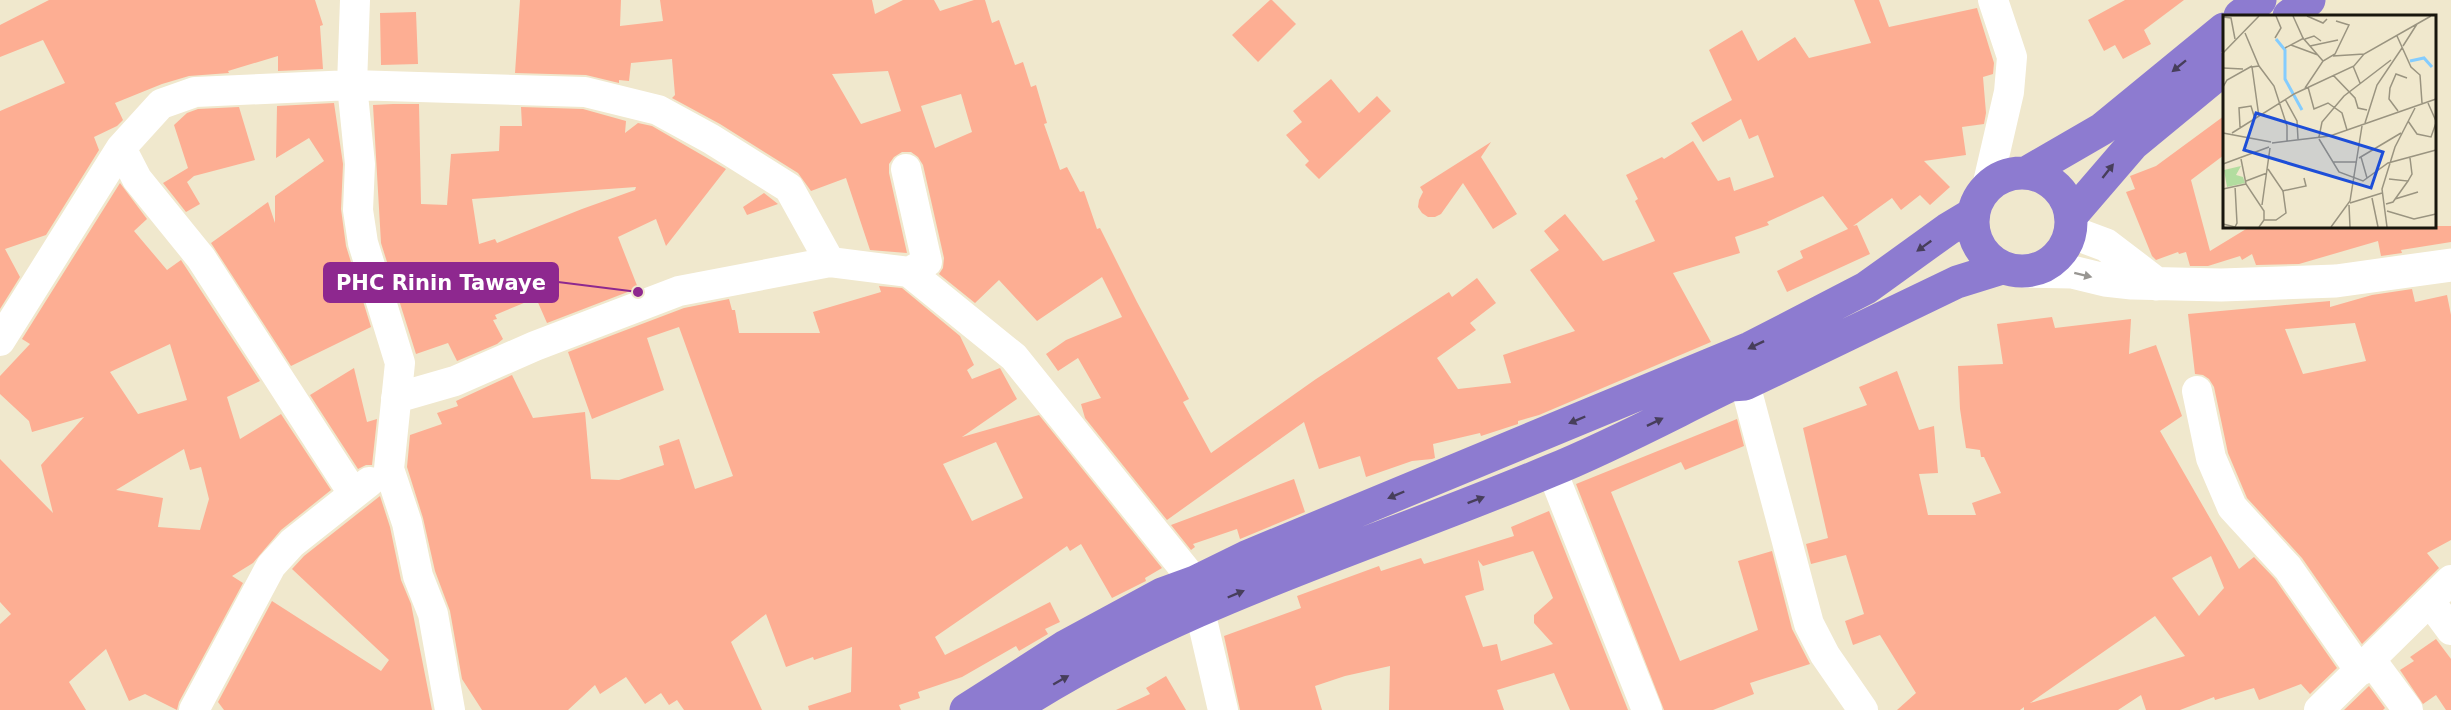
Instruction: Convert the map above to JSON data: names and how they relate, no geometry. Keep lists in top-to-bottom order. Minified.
{"places":["PHC Rinin Tawaye"]}
